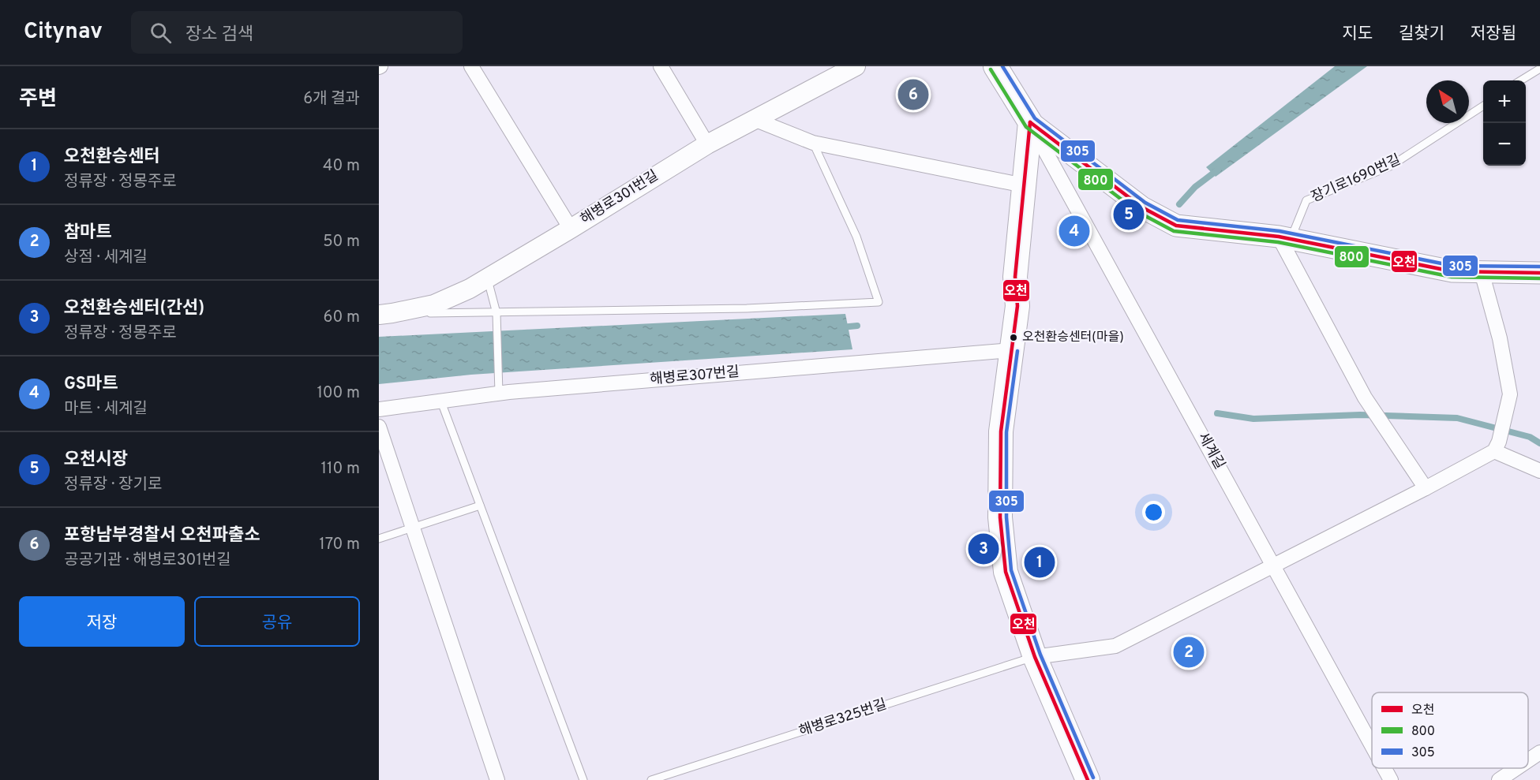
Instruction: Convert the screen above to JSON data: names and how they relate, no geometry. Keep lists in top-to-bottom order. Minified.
{"streets":{"street":["해병로301번길","해병로307번길","세계길"],"lane":["장기로1690번길","해병로325번길"]},"places":["오천환승센터(마을)"],"lines":["transit line 305","transit line 800","transit line 오천"],"legend":["오천","800","305"],"north":"top left","page":{"header":"Citynav","search":"장소 검색","nav":["지도","길찾기","저장됨"],"heading":["주변","6개 결과"],"pins":["6","5","4","3","1","2"],"map_buttons":["+","−"],"list":[{"mark":"1","name":"오천환승센터","note":"정류장 · 정몽주로","value":"40 m"},{"mark":"2","name":"참마트","note":"상점 · 세계길","value":"50 m"},{"mark":"3","name":"오천환승센터(간선)","note":"정류장 · 정몽주로","value":"60 m"},{"mark":"4","name":"GS마트","note":"마트 · 세계길","value":"100 m"},{"mark":"5","name":"오천시장","note":"정류장 · 장기로","value":"110 m"},{"mark":"6","name":"포항남부경찰서 오천파출소","note":"공공기관 · 해병로301번길","value":"170 m"}],"buttons":["저장","공유"]}}
